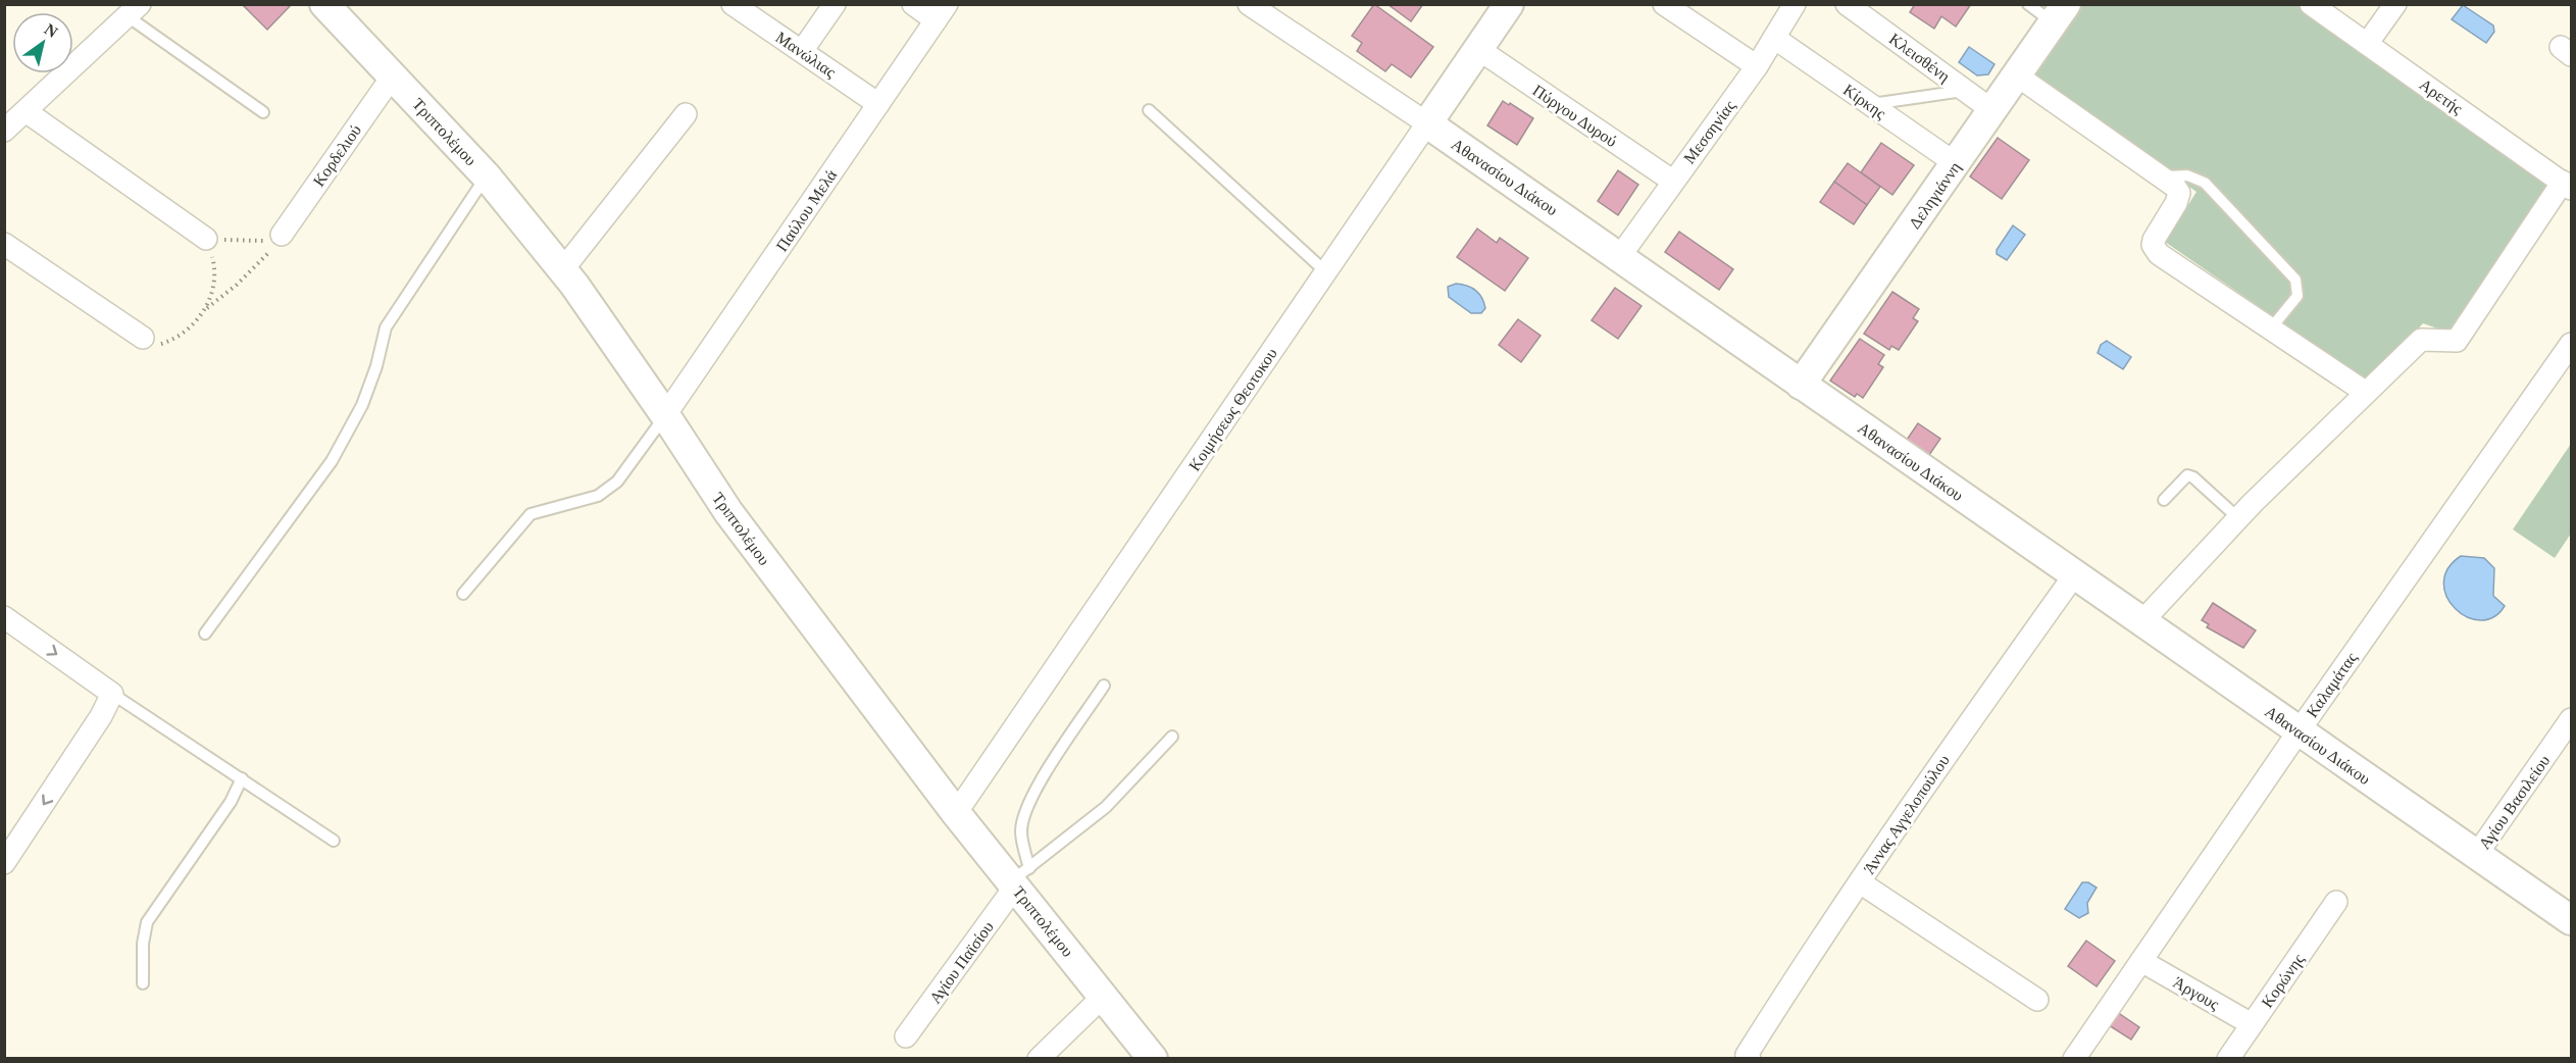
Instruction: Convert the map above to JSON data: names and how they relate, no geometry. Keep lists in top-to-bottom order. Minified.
{"streets":{"street":["Μανώλιας","Κλεισθένη","Αρετής","Κίρκης","Πύργου Δυρού","Τριπτολέμου","Μεσσηνίας","Κορδελιού","Αθανασίου Διάκου","Δεληγιάννη","Παύλου Μελά","Κοιμήσεως Θεοτοκου","Καλαμάτας","Αγίου Βασιλείου","Άννας Αγγελοπούλου","Αγίου Παϊσίου","Κορώνης","Άργους"]},"crossings":[["Μανώλιας","Παύλου Μελά"],["Κλεισθένη","Δεληγιάννη"],["Κίρκης","Μεσσηνίας"],["Κίρκης","Δεληγιάννη"],["Πύργου Δυρού","Μεσσηνίας"],["Πύργου Δυρού","Κοιμήσεως Θεοτοκου"],["Τριπτολέμου","Κορδελιού"],["Τριπτολέμου","Παύλου Μελά"],["Τριπτολέμου","Κοιμήσεως Θεοτοκου"],["Τριπτολέμου","Αγίου Παϊσίου"],["Μεσσηνίας","Αθανασίου Διάκου"],["Αθανασίου Διάκου","Δεληγιάννη"],["Αθανασίου Διάκου","Κοιμήσεως Θεοτοκου"],["Αθανασίου Διάκου","Καλαμάτας"],["Αθανασίου Διάκου","Αγίου Βασιλείου"],["Αθανασίου Διάκου","Άννας Αγγελοπούλου"],["Καλαμάτας","Άργους"],["Κορώνης","Άργους"]],"north":"top right"}
